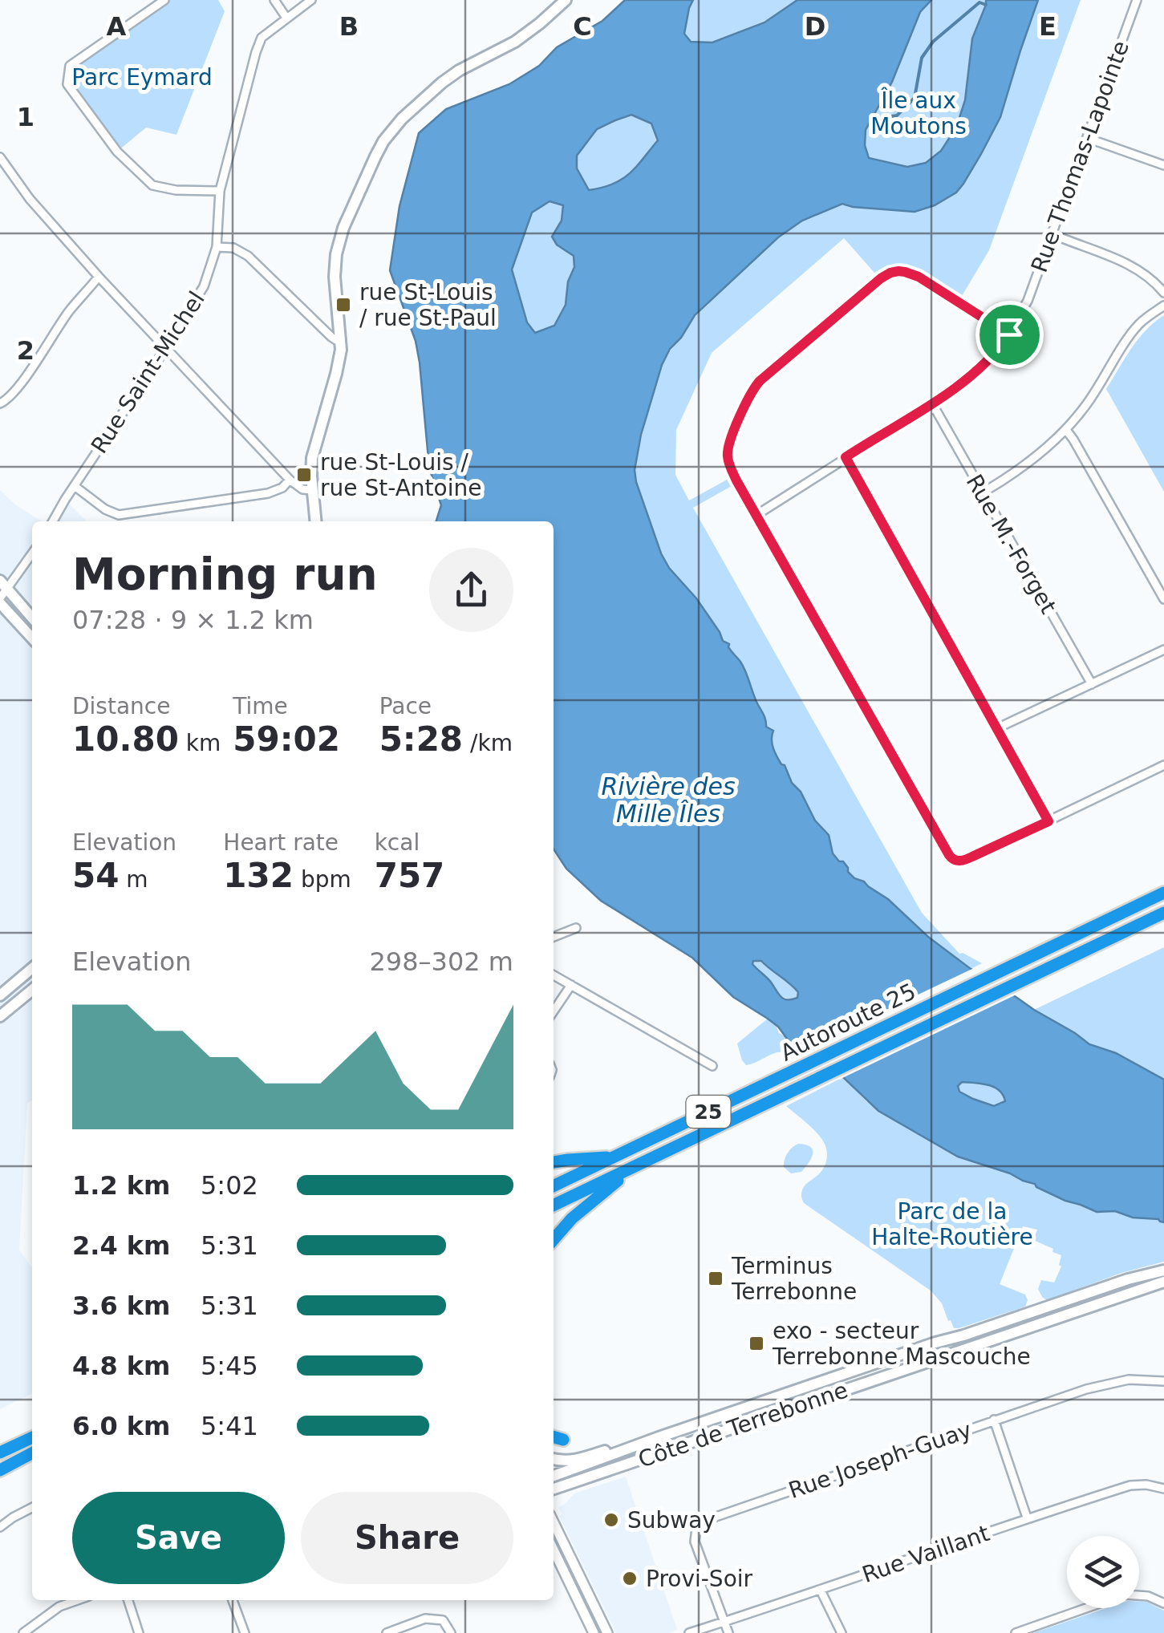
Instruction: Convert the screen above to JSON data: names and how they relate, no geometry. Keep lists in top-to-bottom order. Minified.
{"streets":{"highway":["Autoroute 25","25"],"main road":["Côte de Terrebonne"],"street":["Rue Thomas-Lapointe","Rue Saint-Michel","Rue M.-Forget","Rue Joseph-Guay","Rue Vaillant"]},"crossings":[["Rue Thomas-Lapointe","Rue M.-Forget"],["Rue Joseph-Guay","Rue Vaillant"]],"water":["Rivière des Mille Îles"],"parks":["Parc Eymard","Île aux Moutons","Parc de la Halte-Routière"],"places":{"transit":["rue St-Louis / rue St-Paul","rue St-Louis / rue St-Antoine","Terminus Terrebonne","exo - secteur Terrebonne Mascouche"],"other":["Subway","Provi-Soir"]},"page":{"heading":["Morning run","07:28 · 9 × 1.2 km"],"stats":[["Distance","10.80 km"],["Time","59:02"],["Pace","5:28 /km"],["Elevation","54 m"],["Heart rate","132 bpm"],["kcal","757"]],"chart":["Elevation","298–302 m"],"list":[{"name":"1.2 km","note":"5:02"},{"name":"2.4 km","note":"5:31"},{"name":"3.6 km","note":"5:31"},{"name":"4.8 km","note":"5:45"},{"name":"6.0 km","note":"5:41"}],"buttons":["Save","Share"]},"grid":{"columns":["A","B","C","D","E"],"rows":["1","2"]}}
